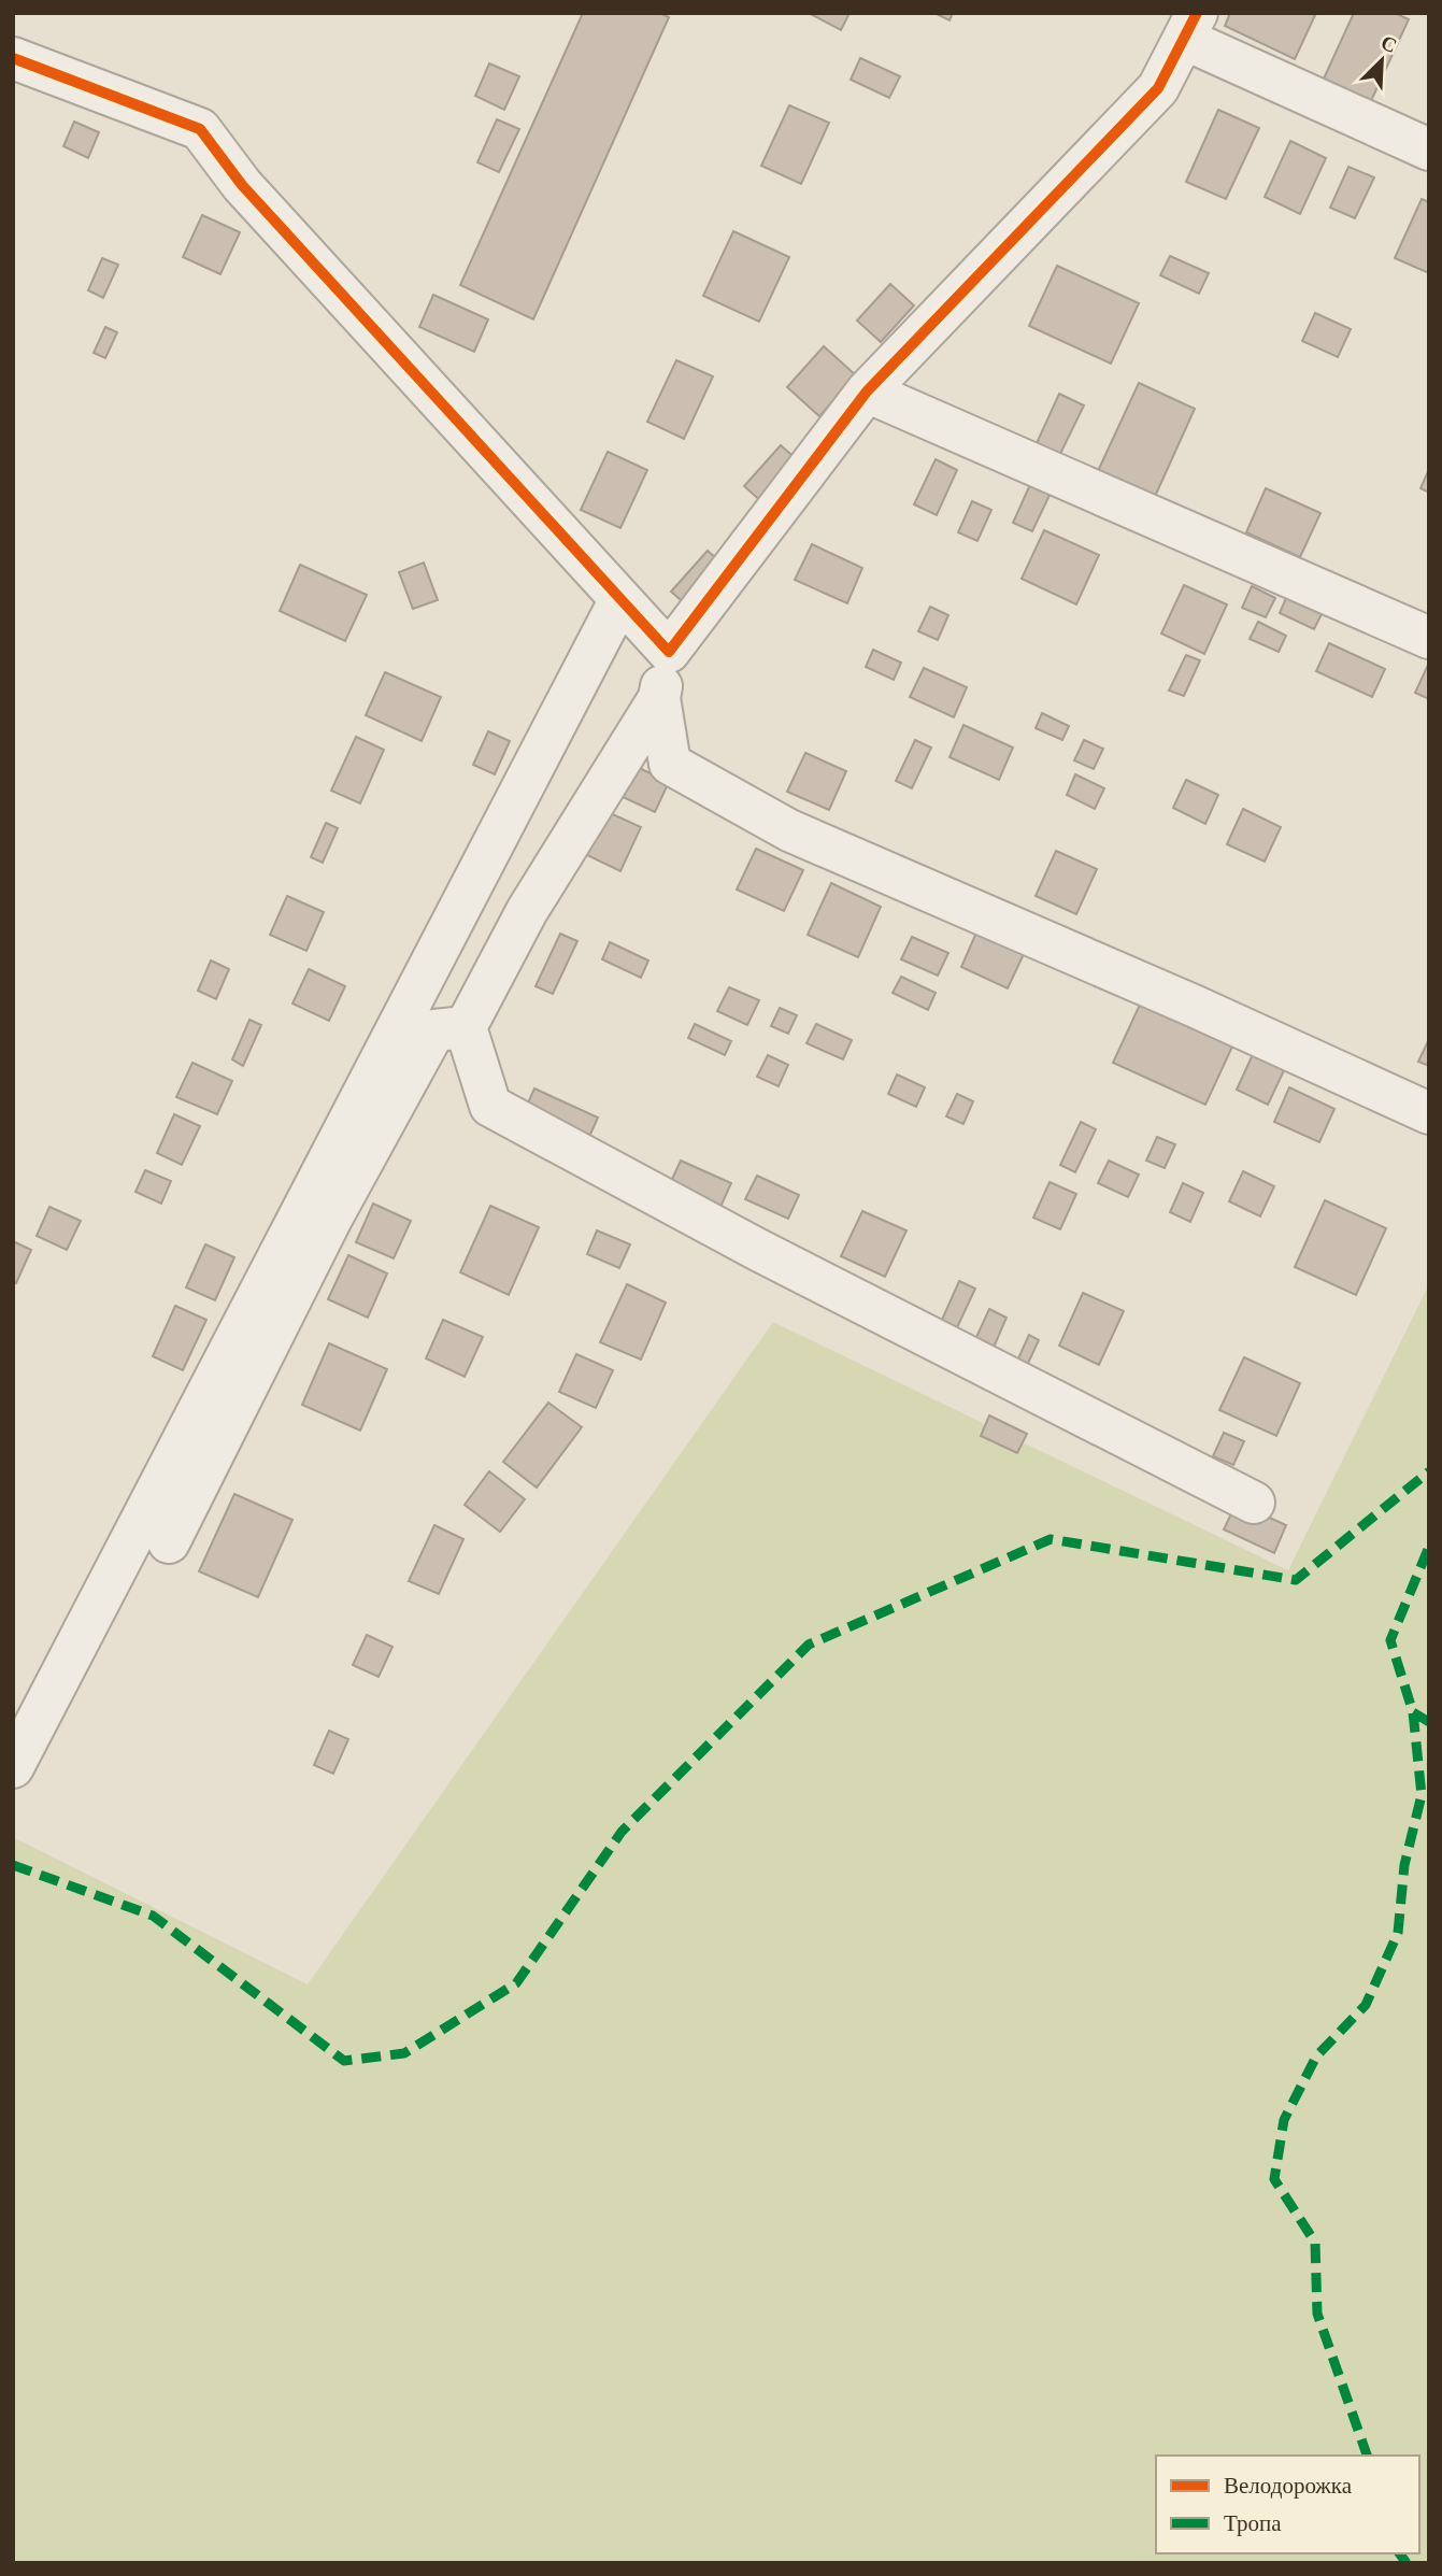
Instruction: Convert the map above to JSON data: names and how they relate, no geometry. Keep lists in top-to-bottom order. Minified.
{"legend":["Велодорожка","Тропа"],"north":"top right"}
